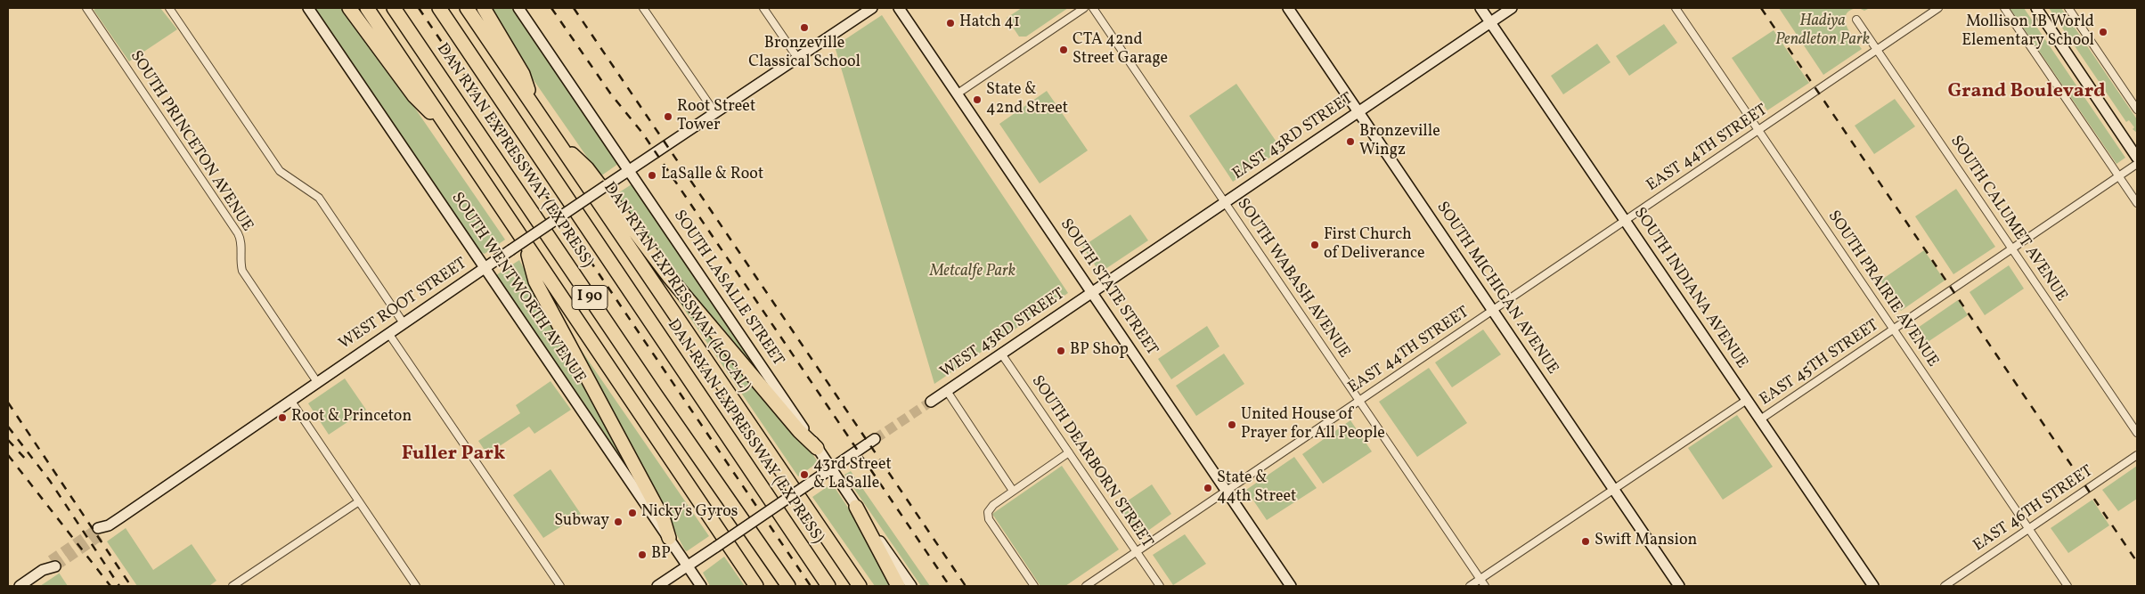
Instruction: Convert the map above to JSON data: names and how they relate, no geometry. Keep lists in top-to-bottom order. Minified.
{"streets":{"highway":["DAN RYAN EXPRESSWAY (EXPRESS)","DAN RYAN EXPRESSWAY (LOCAL)","I 90"],"street":["EAST 43RD STREET","SOUTH PRINCETON AVENUE","EAST 44TH STREET","SOUTH CALUMET AVENUE","SOUTH WABASH AVENUE","SOUTH STATE STREET","SOUTH WENTWORTH AVENUE","SOUTH LASALLE STREET","SOUTH MICHIGAN AVENUE","SOUTH INDIANA AVENUE","SOUTH PRAIRIE AVENUE","WEST ROOT STREET","WEST 43RD STREET","EAST 45TH STREET","SOUTH DEARBORN STREET","EAST 46TH STREET"]},"crossings":[["EAST 43RD STREET","SOUTH WABASH AVENUE"],["EAST 43RD STREET","SOUTH STATE STREET"],["EAST 43RD STREET","SOUTH MICHIGAN AVENUE"],["EAST 43RD STREET","SOUTH INDIANA AVENUE"],["EAST 43RD STREET","WEST 43RD STREET"],["SOUTH PRINCETON AVENUE","WEST ROOT STREET"],["EAST 44TH STREET","SOUTH CALUMET AVENUE"],["EAST 44TH STREET","SOUTH WABASH AVENUE"],["EAST 44TH STREET","SOUTH STATE STREET"],["EAST 44TH STREET","SOUTH MICHIGAN AVENUE"],["EAST 44TH STREET","SOUTH INDIANA AVENUE"],["EAST 44TH STREET","SOUTH PRAIRIE AVENUE"],["EAST 44TH STREET","SOUTH DEARBORN STREET"],["SOUTH CALUMET AVENUE","EAST 45TH STREET"],["SOUTH WABASH AVENUE","EAST 45TH STREET"],["SOUTH STATE STREET","WEST 43RD STREET"],["SOUTH WENTWORTH AVENUE","WEST ROOT STREET"],["SOUTH LASALLE STREET","WEST ROOT STREET"],["SOUTH MICHIGAN AVENUE","EAST 45TH STREET"],["SOUTH INDIANA AVENUE","EAST 45TH STREET"],["SOUTH PRAIRIE AVENUE","EAST 45TH STREET"],["SOUTH PRAIRIE AVENUE","EAST 46TH STREET"],["WEST 43RD STREET","SOUTH DEARBORN STREET"]],"districts":["Grand Boulevard","Fuller Park"],"parks":["Hadiya Pendleton Park","Metcalfe Park"],"places":["Hatch 41","Bronzeville Classical School","Mollison IB World Elementary School","CTA 42nd Street Garage","State & 42nd Street","Root Street Tower","Bronzeville Wingz","LaSalle & Root","First Church of Deliverance","BP Shop","Root & Princeton","United House of Prayer for All People","43rd Street & LaSalle","State & 44th Street","Nicky's Gyros","Subway","Swift Mansion","BP"]}
